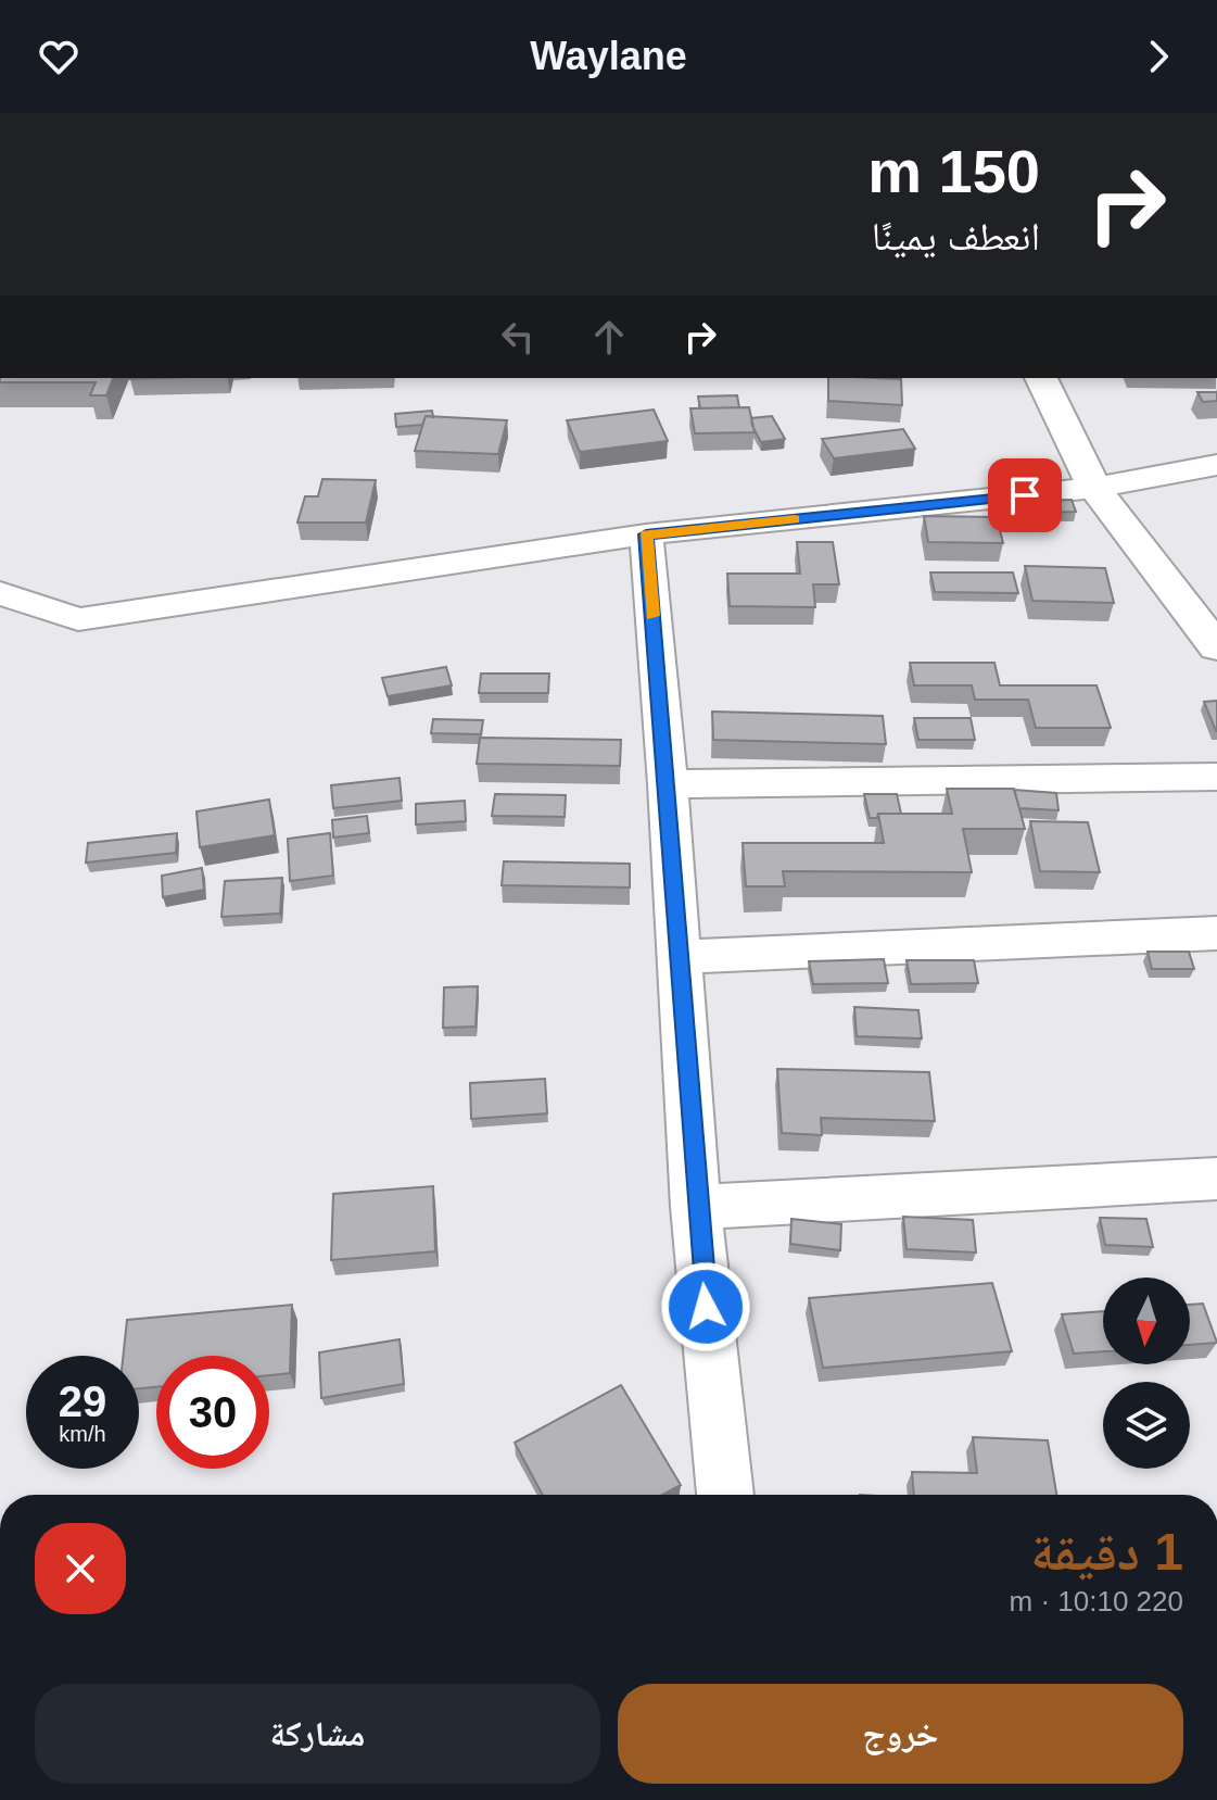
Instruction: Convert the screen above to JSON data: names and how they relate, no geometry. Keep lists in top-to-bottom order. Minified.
{"north":"bottom","page":{"header":"Waylane","turn":["150 m","انعطف يمينًا"],"speed":"29 km/h","limit":"30","heading":["1 دقيقة","220 m · 10:10"],"buttons":["خروج","مشاركة"]}}
